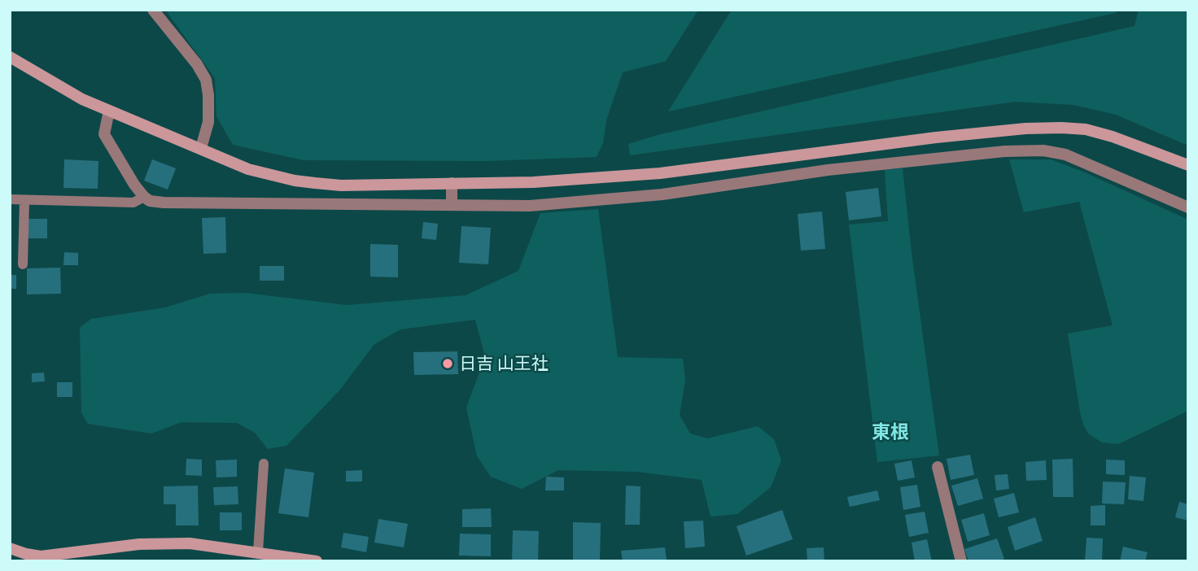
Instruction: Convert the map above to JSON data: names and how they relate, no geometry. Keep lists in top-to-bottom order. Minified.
{"districts":["東根"],"places":["日吉 山王社"]}
